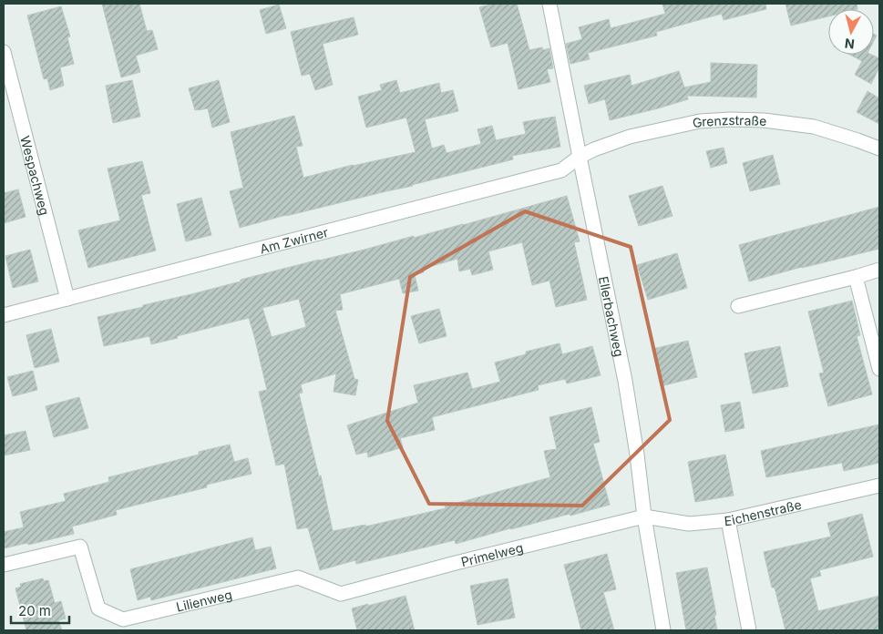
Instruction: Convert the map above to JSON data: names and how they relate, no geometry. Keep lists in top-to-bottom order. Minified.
{"streets":{"street":["Grenzstraße","Wespachweg","Am Zwirner","Ellerbachweg","Eichenstraße","Primelweg","Lilienweg"]},"crossings":[["Grenzstraße","Am Zwirner"],["Grenzstraße","Ellerbachweg"],["Wespachweg","Am Zwirner"],["Am Zwirner","Ellerbachweg"],["Ellerbachweg","Eichenstraße"],["Ellerbachweg","Primelweg"],["Eichenstraße","Primelweg"],["Primelweg","Lilienweg"]],"scale_bar":"20 m","north":"bottom"}
